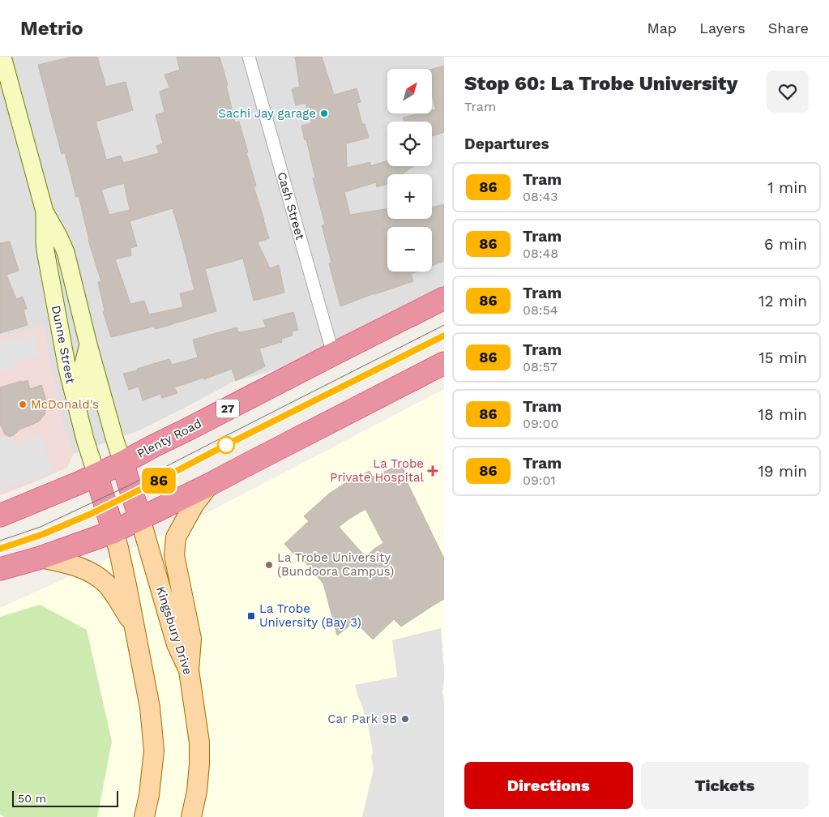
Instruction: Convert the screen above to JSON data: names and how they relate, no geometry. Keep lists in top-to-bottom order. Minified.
{"streets":{"highway":["27","Plenty Road"],"main road":["Dunne Street","Kingsbury Drive"],"street":["Cash Street"]},"crossings":[["Cash Street","Plenty Road"],["Dunne Street","Plenty Road"]],"places":{"other":["Sachi Jay garage","McDonald's","La Trobe University (Bundoora Campus)","Car Park 9B"],"health":["La Trobe Private Hospital"],"transit":["La Trobe University (Bay 3)"]},"lines":["tram line 86"],"scale_bar":"50 m","north":"top right","page":{"header":"Metrio","nav":["Map","Layers","Share"],"on_map":"86","heading":[["Stop 60: La Trobe University","Tram"],"Departures"],"map_buttons":["+","−"],"list":[{"mark":"86","name":"Tram","note":"08:43","value":"1 min"},{"mark":"86","name":"Tram","note":"08:48","value":"6 min"},{"mark":"86","name":"Tram","note":"08:54","value":"12 min"},{"mark":"86","name":"Tram","note":"08:57","value":"15 min"},{"mark":"86","name":"Tram","note":"09:00","value":"18 min"},{"mark":"86","name":"Tram","note":"09:01","value":"19 min"}],"buttons":["Directions","Tickets"],"scale":"50 m"}}
